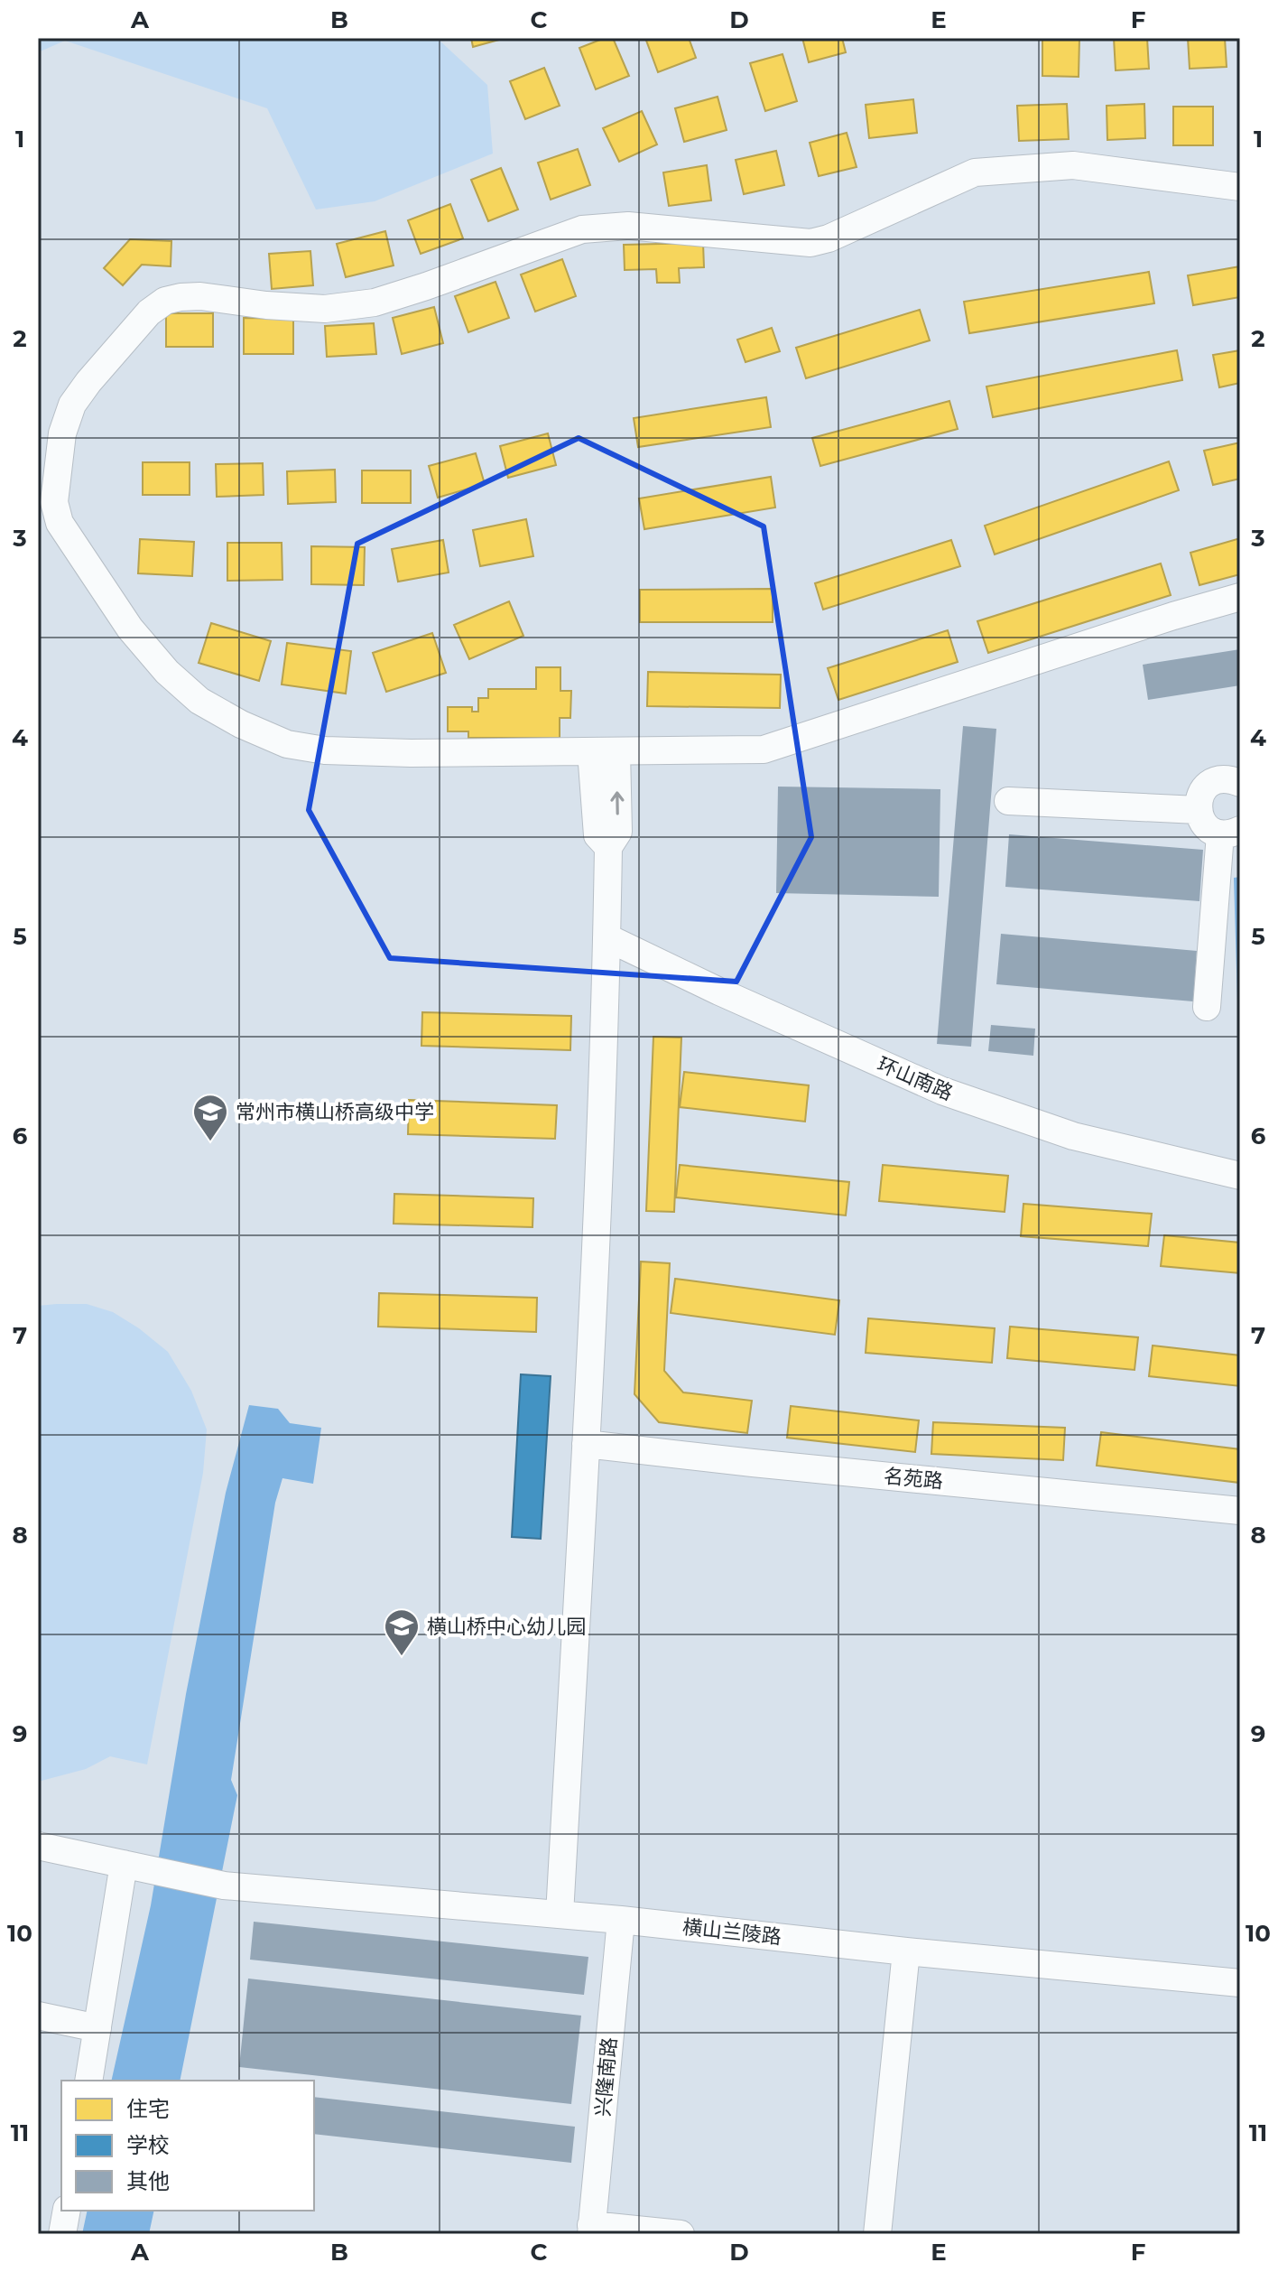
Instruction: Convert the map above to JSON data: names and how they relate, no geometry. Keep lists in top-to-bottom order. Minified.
{"streets":{"street":["环山南路","名苑路","横山兰陵路","兴隆南路"]},"crossings":[["横山兰陵路","兴隆南路"]],"places":{"school or university":["常州市横山桥高级中学","横山桥中心幼儿园"]},"legend":["住宅","学校","其他"],"grid":{"columns":["A","B","C","D","E","F"],"rows":["1","2","3","4","5","6","7","8","9","10","11"]}}
